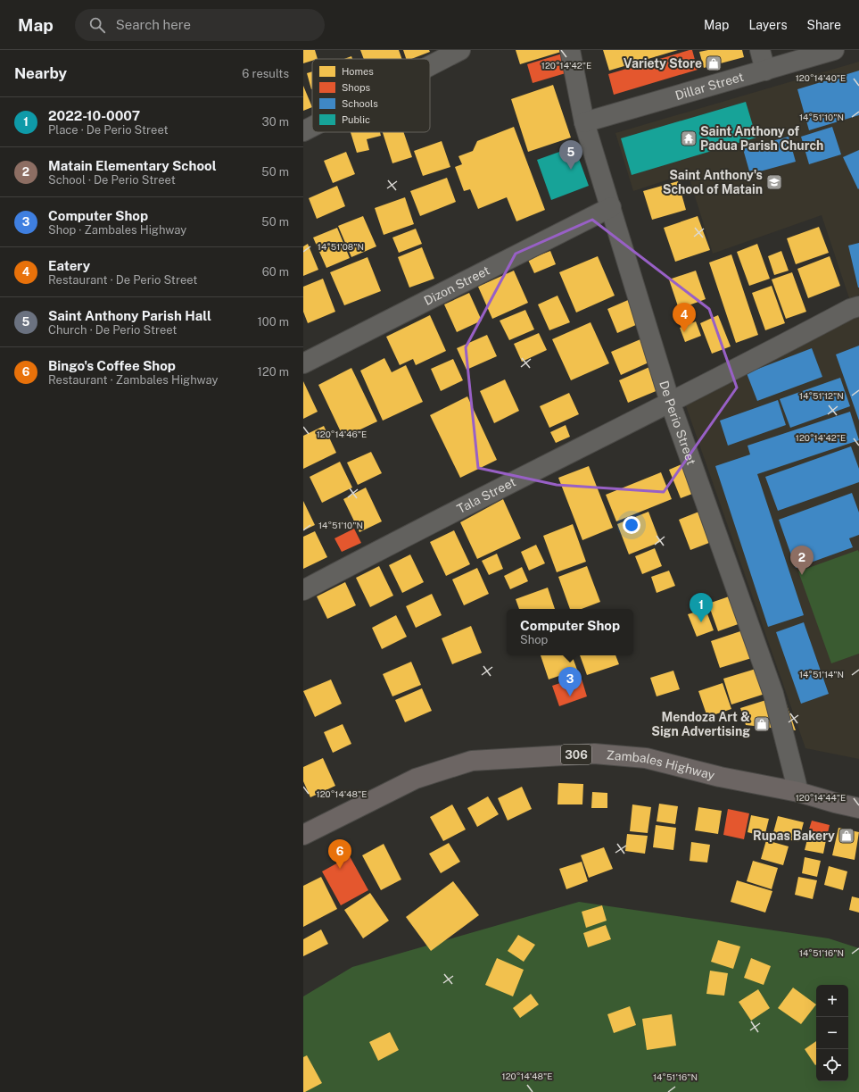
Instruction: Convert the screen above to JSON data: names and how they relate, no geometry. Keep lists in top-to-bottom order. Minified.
{"streets":{"main road":["306","Zambales Highway"],"street":["Dillar Street","Dizon Street","De Perio Street","Tala Street"]},"crossings":[["Dillar Street","De Perio Street"],["Dizon Street","De Perio Street"],["De Perio Street","Tala Street"],["De Perio Street","Zambales Highway"]],"places":{"shop":["Variety Store","Mendoza Art & Sign Advertising","Rupas Bakery"],"temple":["Saint Anthony of Padua Parish Church"],"school or university":["Saint Anthony's School of Matain"]},"legend":["Homes","Shops","Schools","Public"],"page":{"header":"Map","search":"Search here","nav":["Map","Layers","Share"],"heading":["Nearby","6 results"],"list":[{"mark":"1","name":"2022-10-0007","note":"Place · De Perio Street","value":"30 m"},{"mark":"2","name":"Matain Elementary School","note":"School · De Perio Street","value":"50 m"},{"mark":"3","name":"Computer Shop","note":"Shop · Zambales Highway","value":"50 m"},{"mark":"4","name":"Eatery","note":"Restaurant · De Perio Street","value":"60 m"},{"mark":"5","name":"Saint Anthony Parish Hall","note":"Church · De Perio Street","value":"100 m"},{"mark":"6","name":"Bingo's Coffee Shop","note":"Restaurant · Zambales Highway","value":"120 m"}],"pins":["5","4","2","1","3","6"],"popup":["Computer Shop","Shop"],"map_buttons":["+","−"]},"coordinates":["120°14'42\"E","120°14'40\"E","14°51'10\"N","14°51'08\"N","14°51'12\"N","120°14'46\"E","14°51'14\"N","120°14'48\"E","120°14'44\"E","14°51'16\"N"]}
